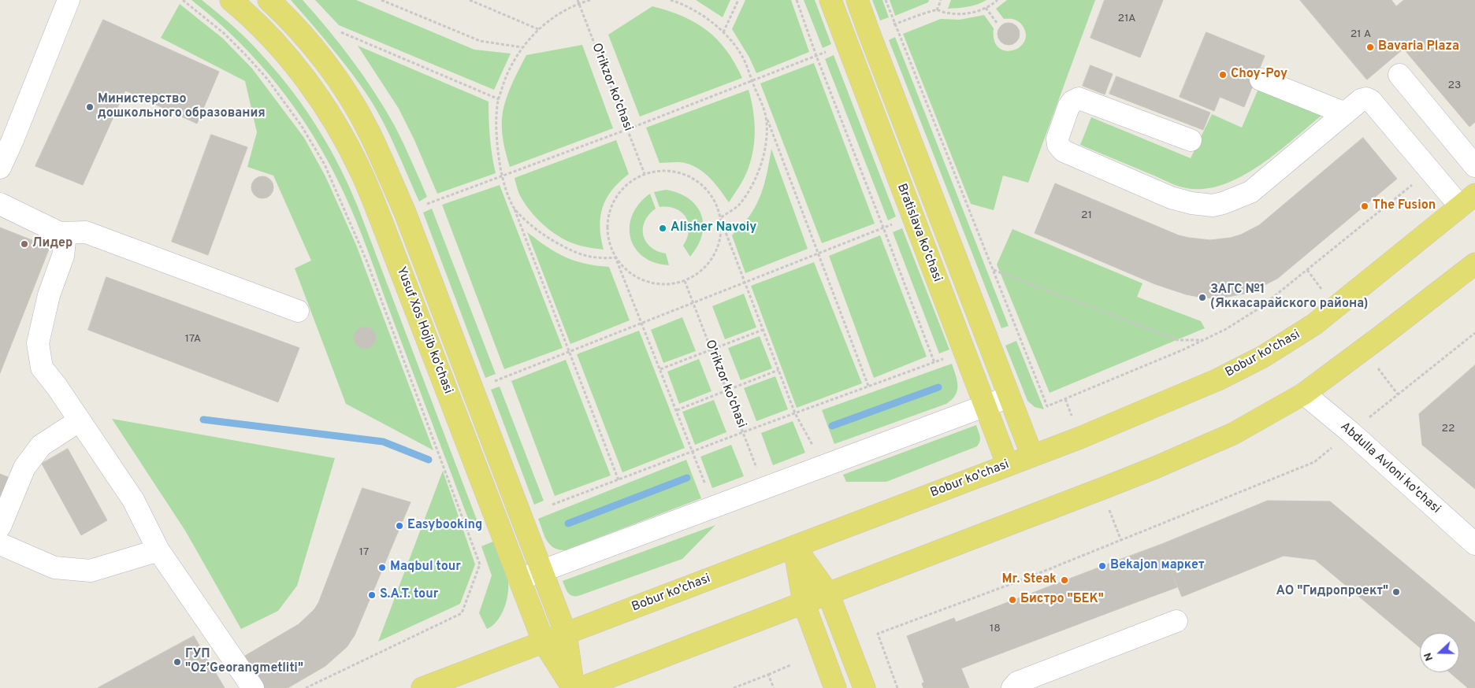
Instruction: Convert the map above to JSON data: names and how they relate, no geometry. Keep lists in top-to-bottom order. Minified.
{"streets":{"main road":["Bratislava ko'chasi","Yusuf Xos Hojib ko'chasi","Bobur ko'chasi"],"street":["Abdulla Avloni ko'chasi"],"path":["O'rikzor ko'chasi"]},"crossings":[["Bratislava ko'chasi","Bobur ko'chasi"],["Yusuf Xos Hojib ko'chasi","Bobur ko'chasi"]],"places":["Bavaria Plaza","Choy-Poy","Министерство дошкольного образования","The Fusion","Alisher Navoiy","Лидер","ЗАГС №1 (Яккасарайского района)","Easybooking","Bekajon маркет","Maqbul tour","Mr. Steak","АО \"Гидропроект\"","S.A.T. tour","Бистро \"БЕК\"","ГУП \"Oz’Georangmetliti\""],"house_numbers":["21A","21 А","23","21","17A","22","17","18"],"north":"left"}
